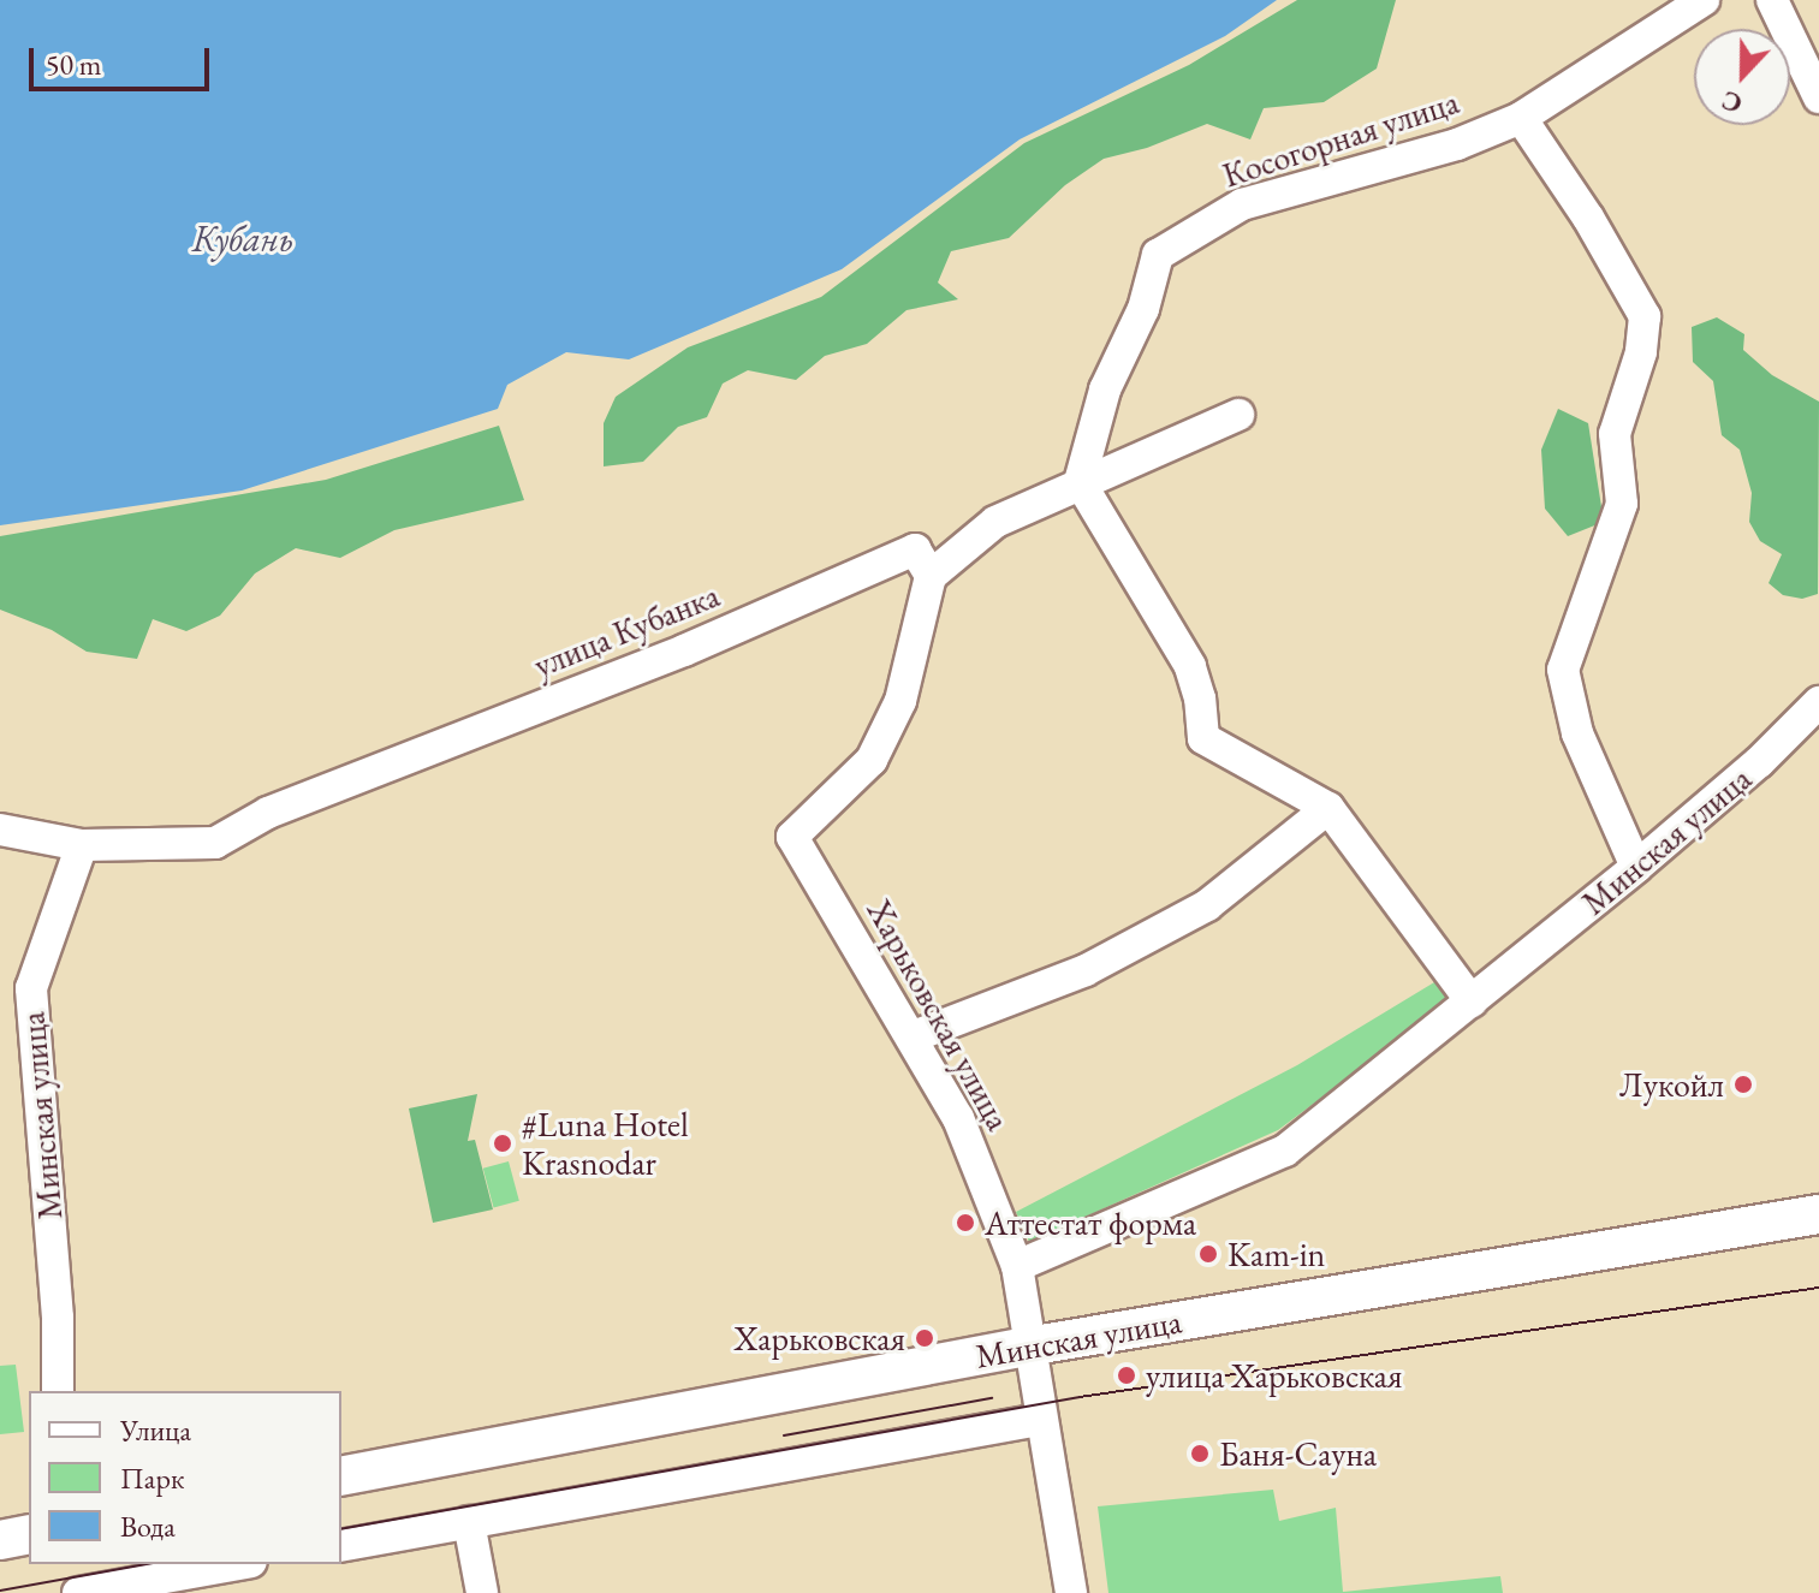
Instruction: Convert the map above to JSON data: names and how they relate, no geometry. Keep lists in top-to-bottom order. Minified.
{"streets":{"main road":["Минская улица"],"street":["Косогорная улица","улица Кубанка","Харьковская улица"]},"crossings":[["улица Кубанка","Минская улица"],["улица Кубанка","Харьковская улица"],["Минская улица","Харьковская улица"]],"water":["Кубань"],"places":["Лукойл","#Luna Hotel Krasnodar","Аттестат форма","Kam-in","Харьковская","улица Харьковская","Баня-Сауна"],"legend":["Улица","Парк","Вода"],"scale_bar":"50 m","north":"bottom"}
